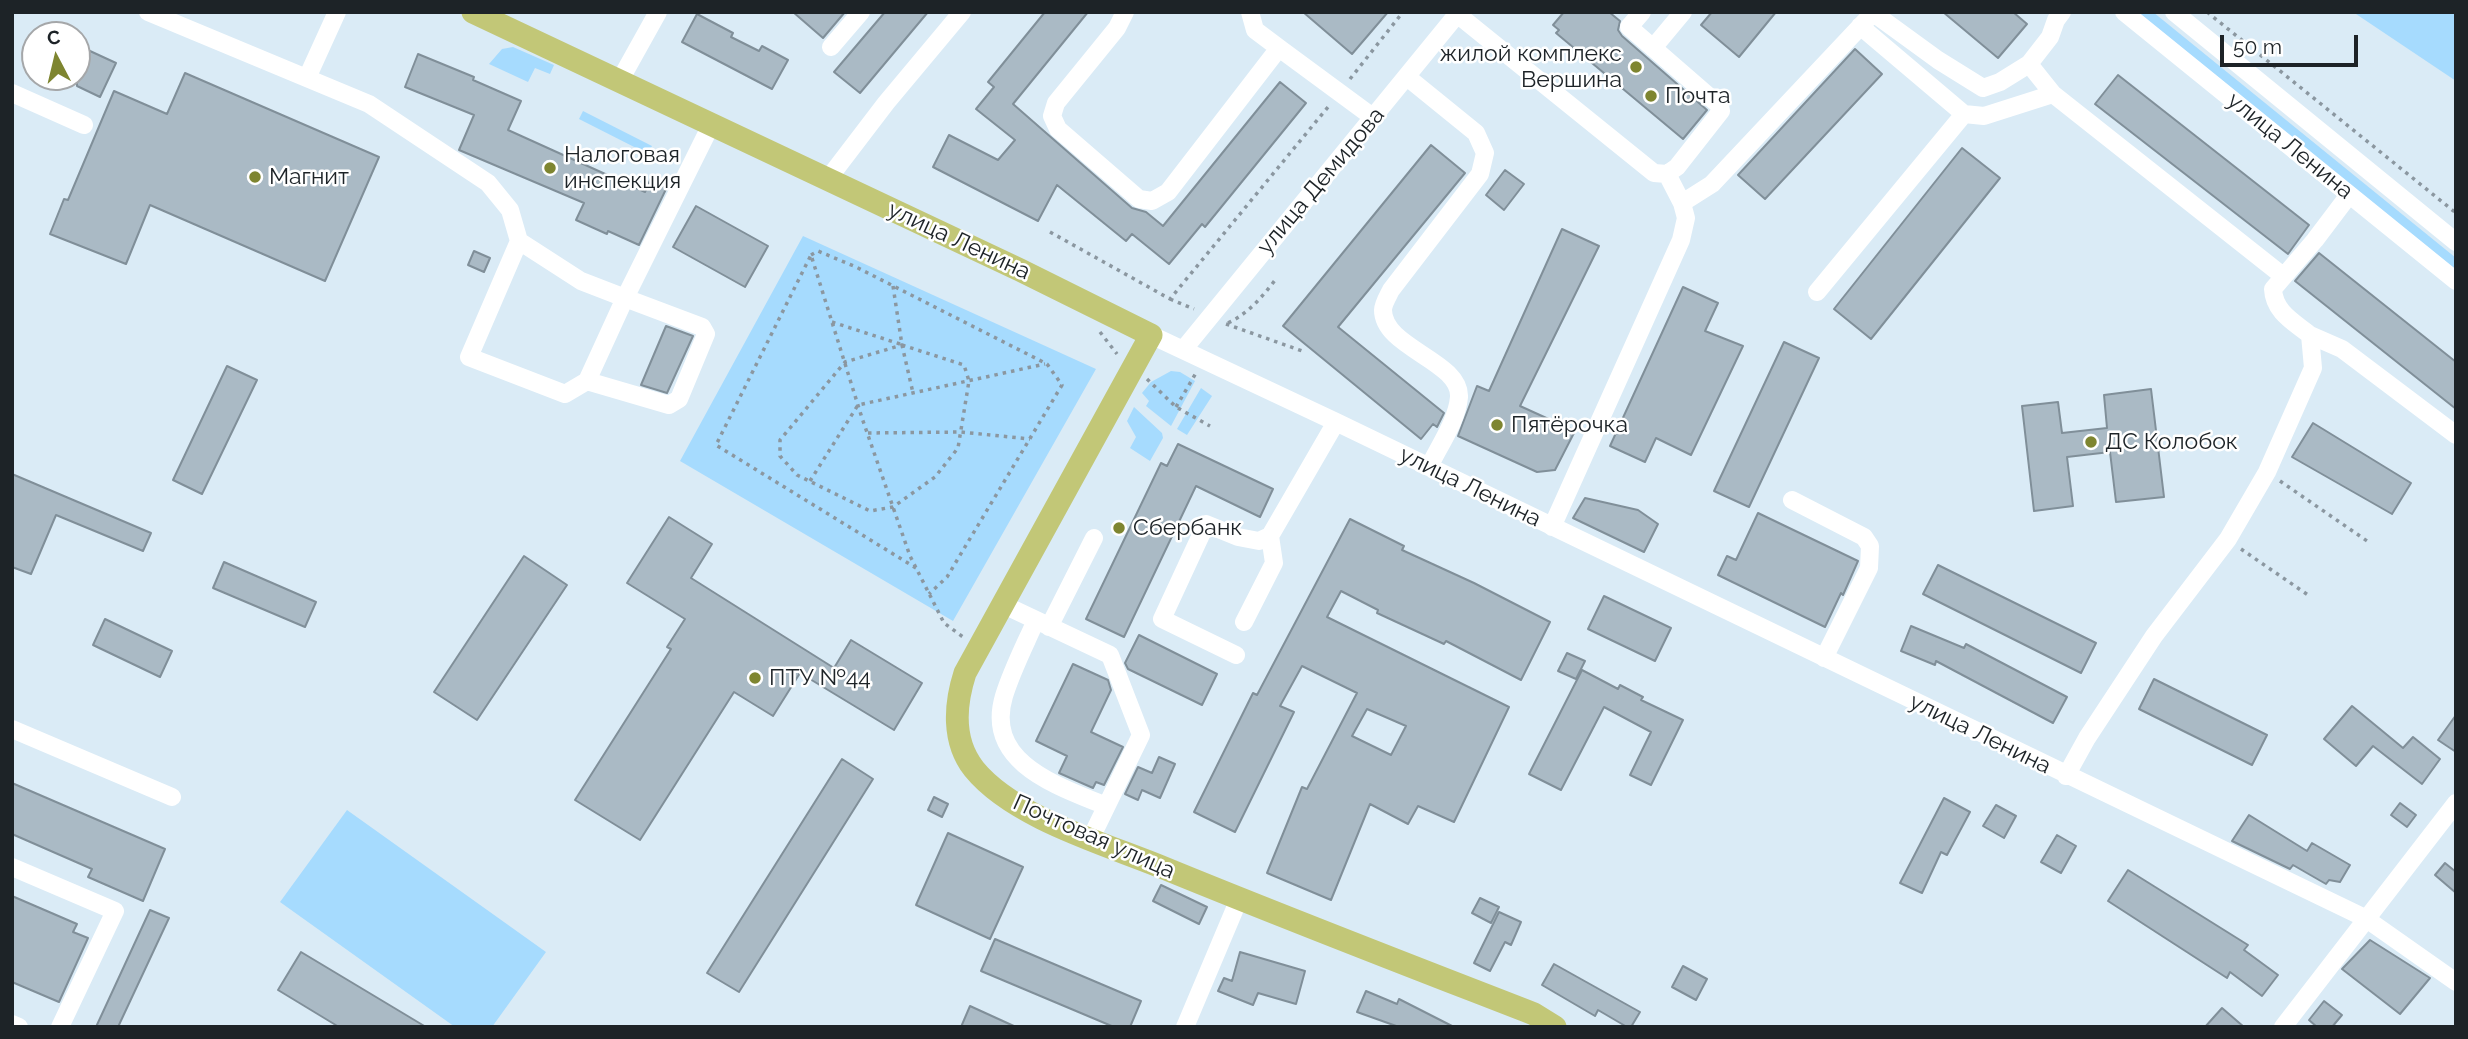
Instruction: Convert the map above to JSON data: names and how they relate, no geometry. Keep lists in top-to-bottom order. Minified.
{"streets":{"main road":["улица Ленина","Почтовая улица"],"street":["улица Демидова"]},"crossings":[["улица Ленина","улица Демидова"],["улица Ленина","Почтовая улица"]],"places":["жилой комплекс Вершина","Почта","Налоговая инспекция","Магнит","Пятёрочка","ДС Колобок","Сбербанк","ПТУ №44"],"scale_bar":"50 m","north":"top"}
